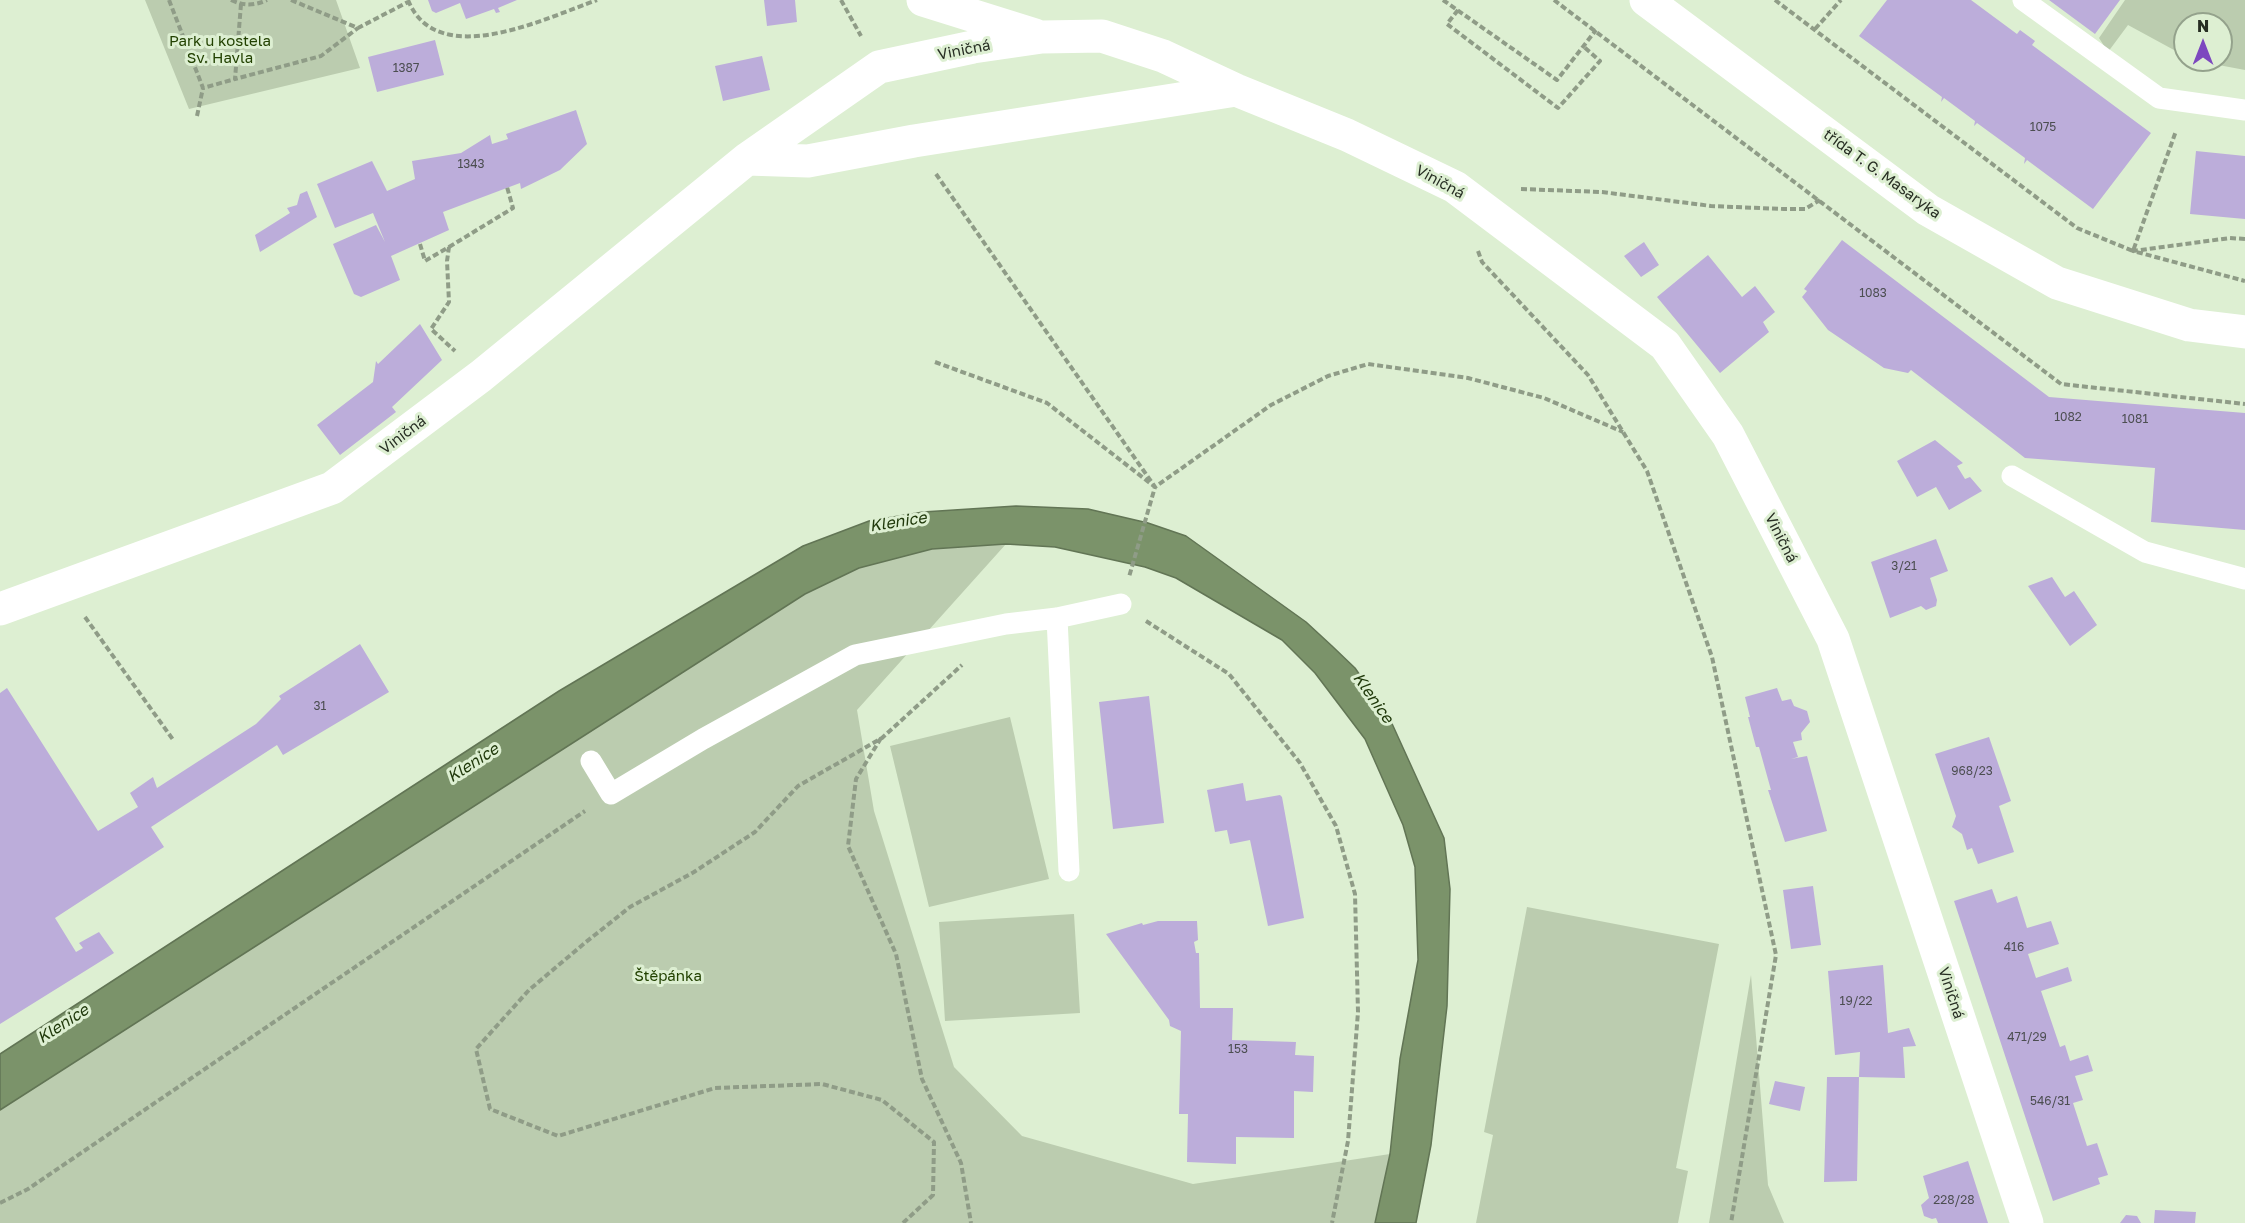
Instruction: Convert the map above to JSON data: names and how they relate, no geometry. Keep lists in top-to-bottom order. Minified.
{"streets":{"street":["Viničná","třída T. G. Masaryka"]},"water":["Klenice"],"parks":["Park u kostela Sv. Havla","Štěpánka"],"house_numbers":["1387","1075","1343","1083","1082","1081","3/21","31","968/23","416","19/22","471/29","153","546/31","228/28"],"north":"top"}
